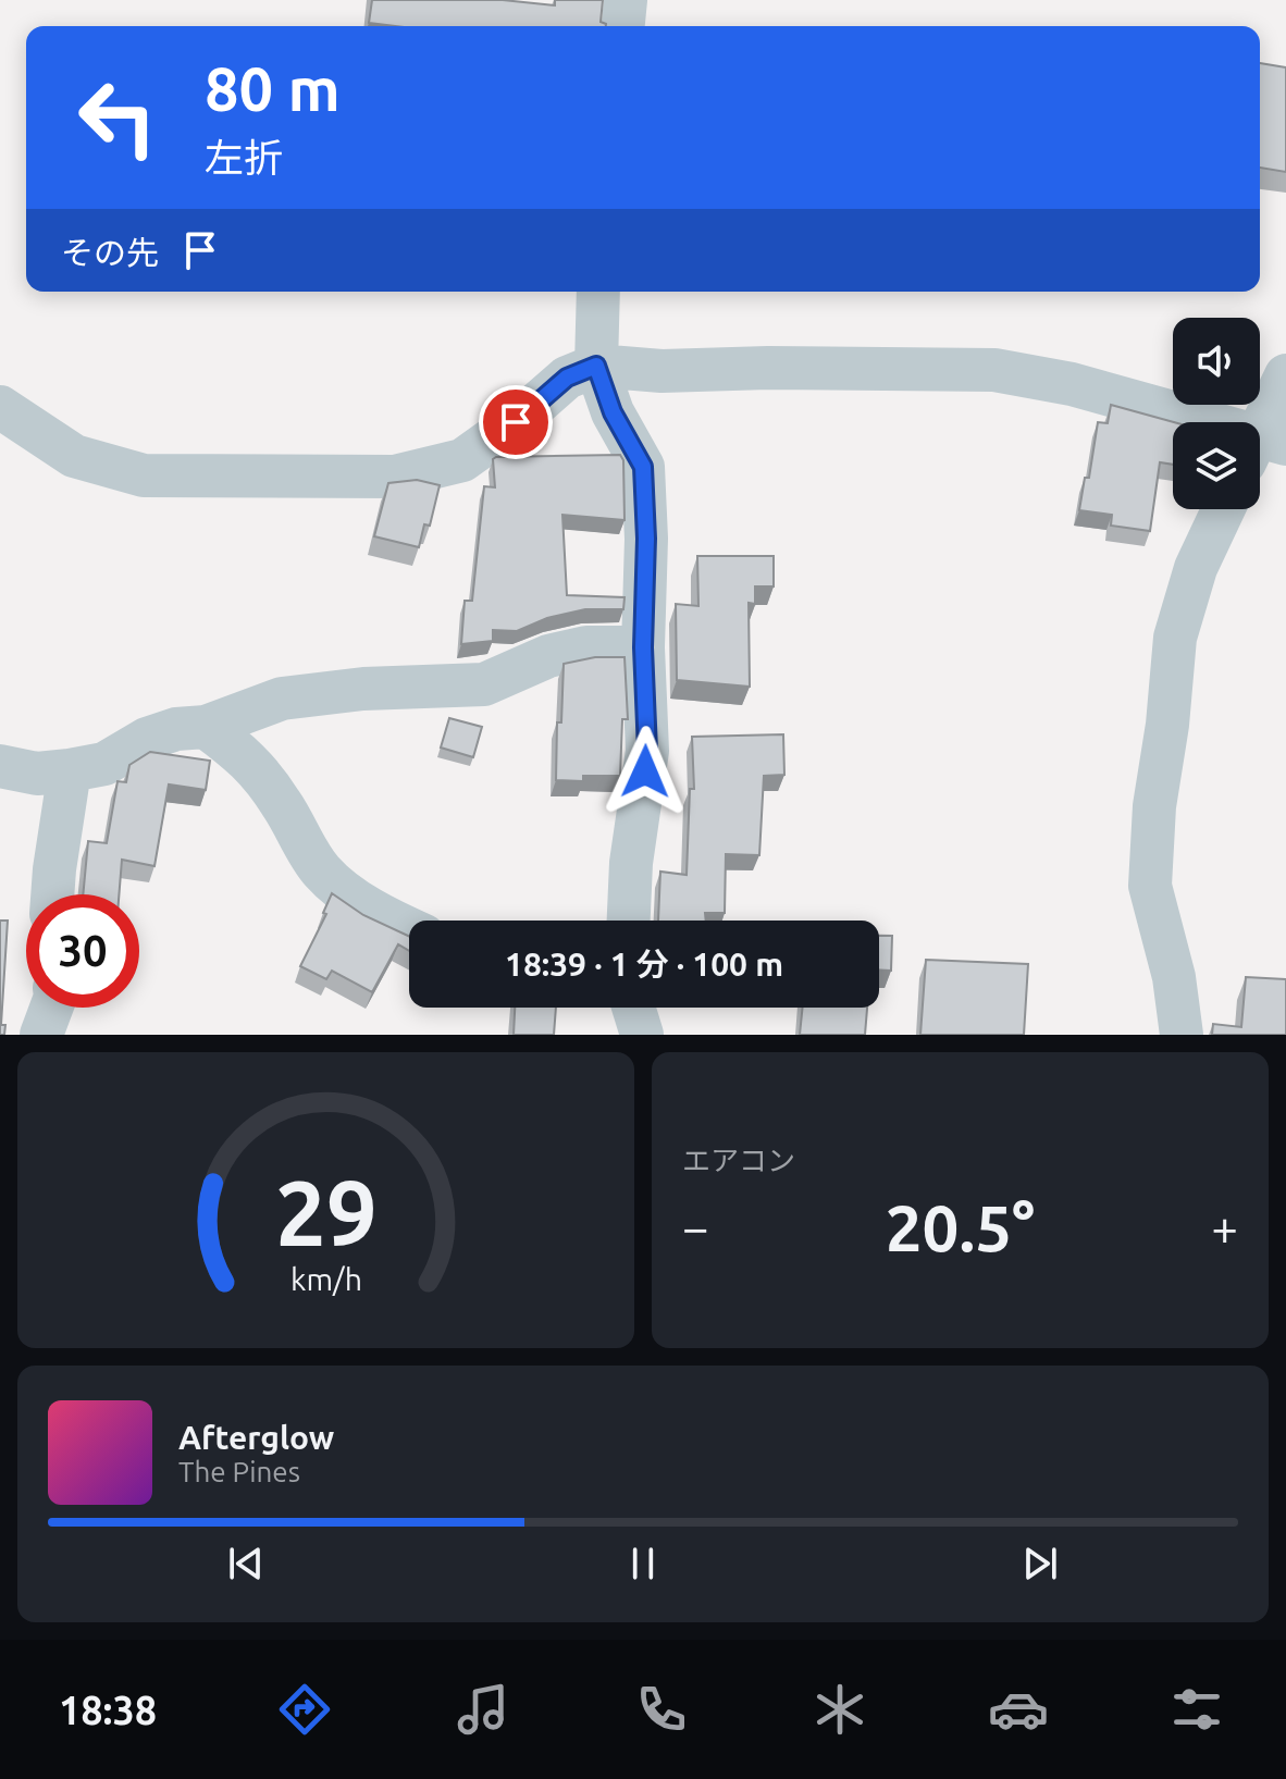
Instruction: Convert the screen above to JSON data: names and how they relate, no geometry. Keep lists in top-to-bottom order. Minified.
{"page":{"turn":["80 m","左折"],"then":"その先","limit":"30","trip":"18:39 · 1 分 · 100 m","tile":"エアコン","heat":["−","20.5°","+"],"song":["Afterglow","The Pines"],"tabs":"18:38","gauge":["29","km/h"]}}
